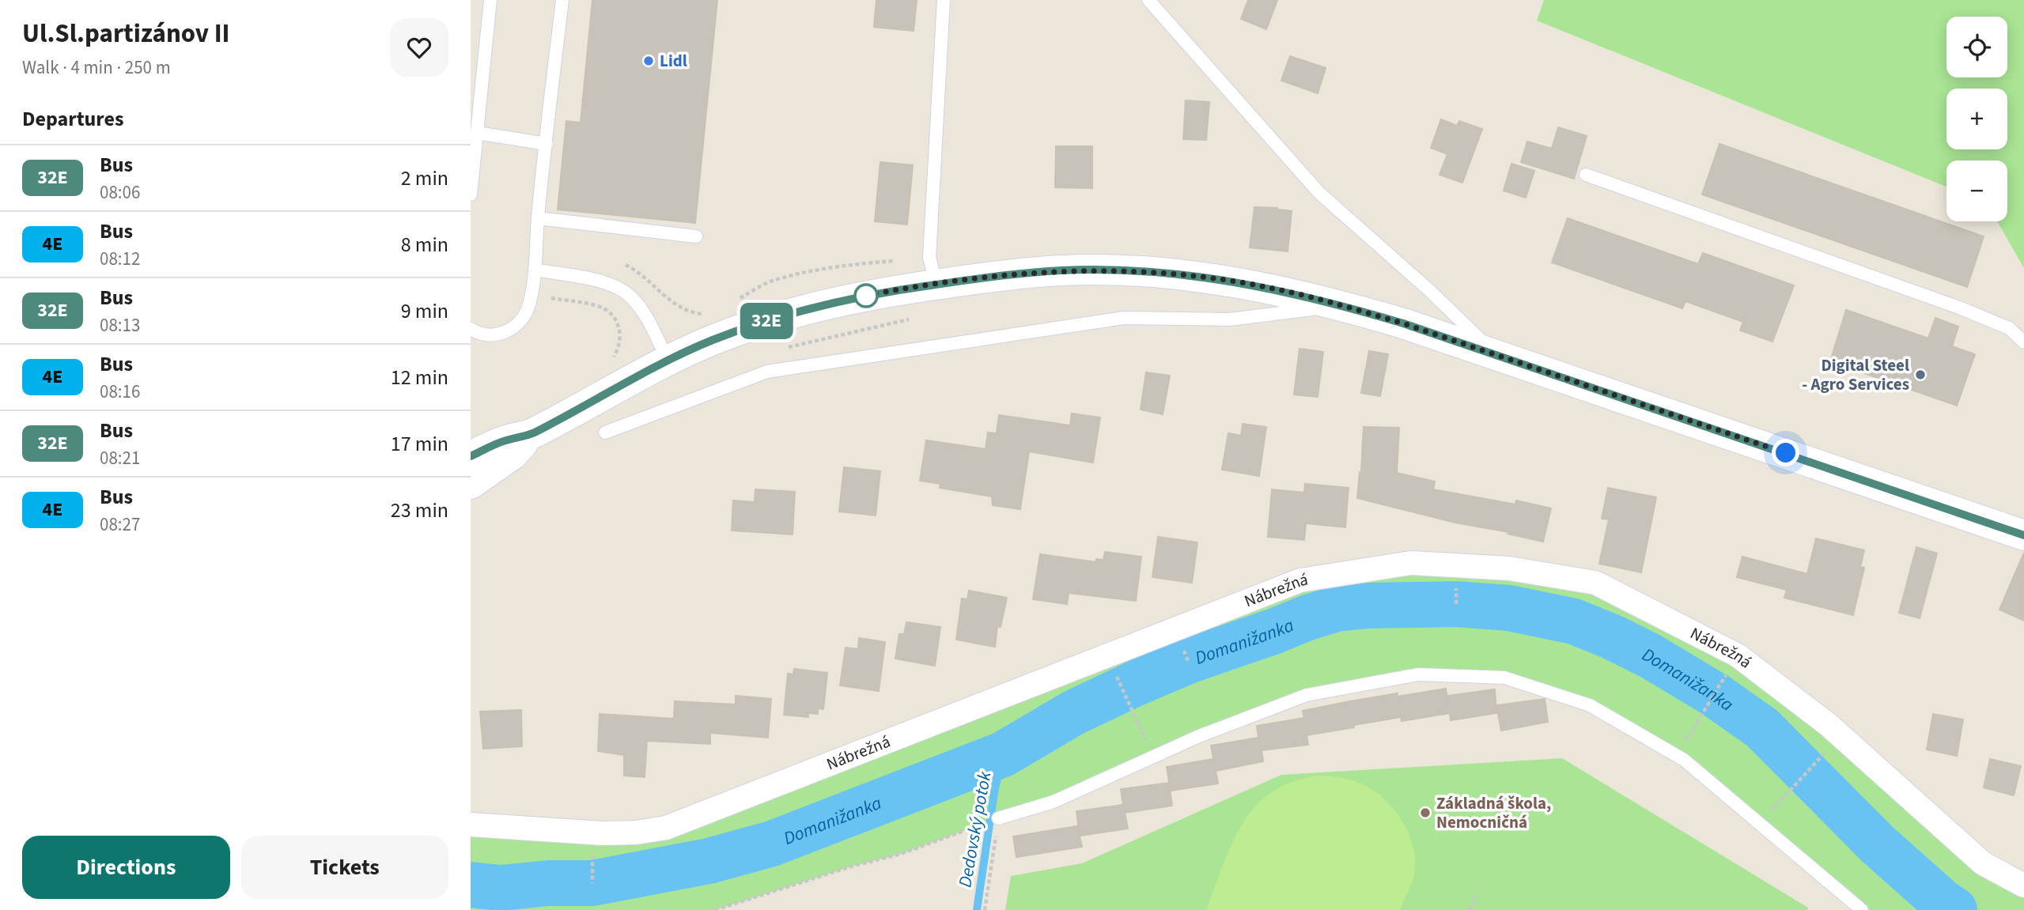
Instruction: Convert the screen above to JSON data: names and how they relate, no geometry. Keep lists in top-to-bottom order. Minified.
{"streets":{"street":["Nábrežná"]},"water":["Domanižanka","Dedovský potok"],"places":["Lidl","Digital Steel - Agro Services","Základná škola, Nemocničná"],"lines":["bus line 32E"],"page":{"heading":[["Ul.Sl.partizánov II","Walk · 4 min · 250 m"],"Departures"],"on_map":"32E","map_buttons":["+","−"],"list":[{"mark":"32E","name":"Bus","note":"08:06","value":"2 min"},{"mark":"4E","name":"Bus","note":"08:12","value":"8 min"},{"mark":"32E","name":"Bus","note":"08:13","value":"9 min"},{"mark":"4E","name":"Bus","note":"08:16","value":"12 min"},{"mark":"32E","name":"Bus","note":"08:21","value":"17 min"},{"mark":"4E","name":"Bus","note":"08:27","value":"23 min"}],"buttons":["Directions","Tickets"]}}
